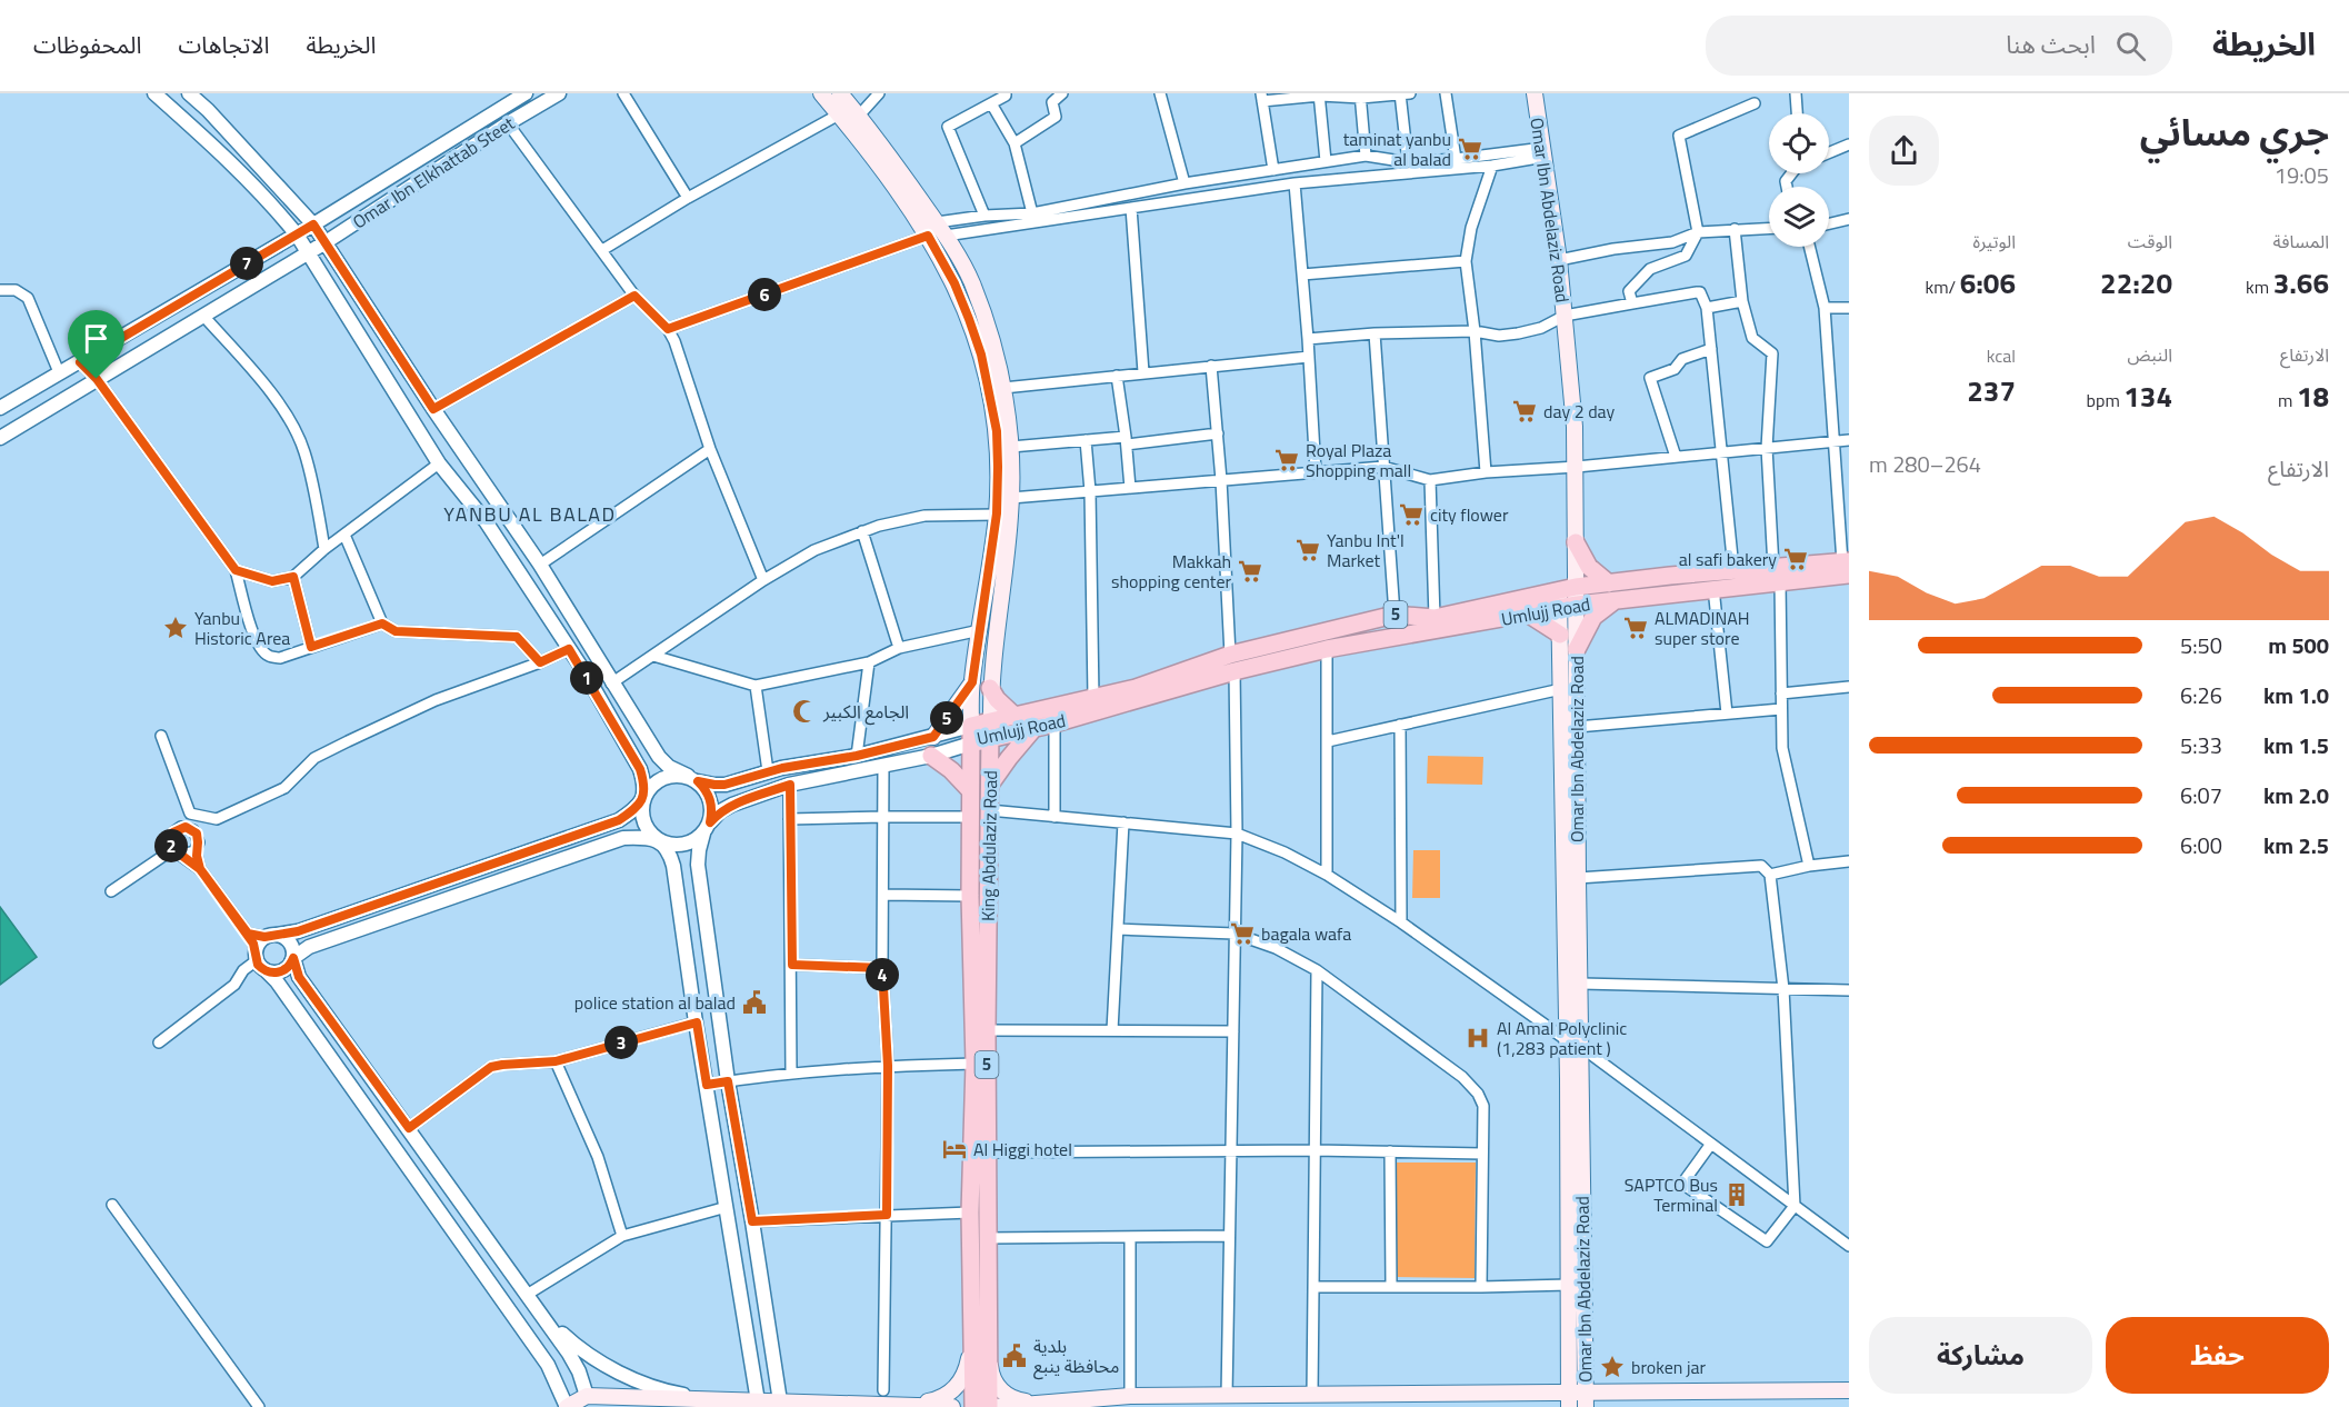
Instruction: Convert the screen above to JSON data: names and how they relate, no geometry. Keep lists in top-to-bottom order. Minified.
{"streets":{"highway":["Umlujj Road","5","King Abdulaziz Road"],"main road":["Omar Ibn Abdelaziz Road"],"street":["Omar Ibn Elkhattab Steet"]},"crossings":[["Omar Ibn Abdelaziz Road","Umlujj Road"],["Umlujj Road","King Abdulaziz Road"]],"districts":["YANBU AL BALAD"],"places":{"supermarket":["taminat yanbu al balad","day 2 day","Royal Plaza Shopping mall","city flower","Yanbu Int'l Market","al safi bakery","Makkah shopping center","ALMADINAH super store","bagala wafa"],"place":["Yanbu Historic Area","broken jar"],"mosque":["الجامع الكبير"],"public building":["police station al balad","بلدية محافظة ينبع"],"hospital":["Al Amal Polyclinic (1,283 patient )"],"hotel":["Al Higgi hotel"],"building":["SAPTCO Bus Terminal"]},"page":{"header":"الخريطة","search":"ابحث هنا","nav":["الخريطة","الاتجاهات","المحفوظات"],"heading":["جري مسائي","19:05"],"stats":[["المسافة","3.66 km"],["الوقت","22:20"],["الوتيرة","6:06 /km"],["الارتفاع","18 m"],["النبض","134 bpm"],["kcal","237"]],"pins":["7","6","1","5","2","4","3"],"chart":["الارتفاع","264–280 m"],"list":[{"name":"500 m","note":"5:50"},{"name":"1.0 km","note":"6:26"},{"name":"1.5 km","note":"5:33"},{"name":"2.0 km","note":"6:07"},{"name":"2.5 km","note":"6:00"}],"buttons":["حفظ","مشاركة"]}}
